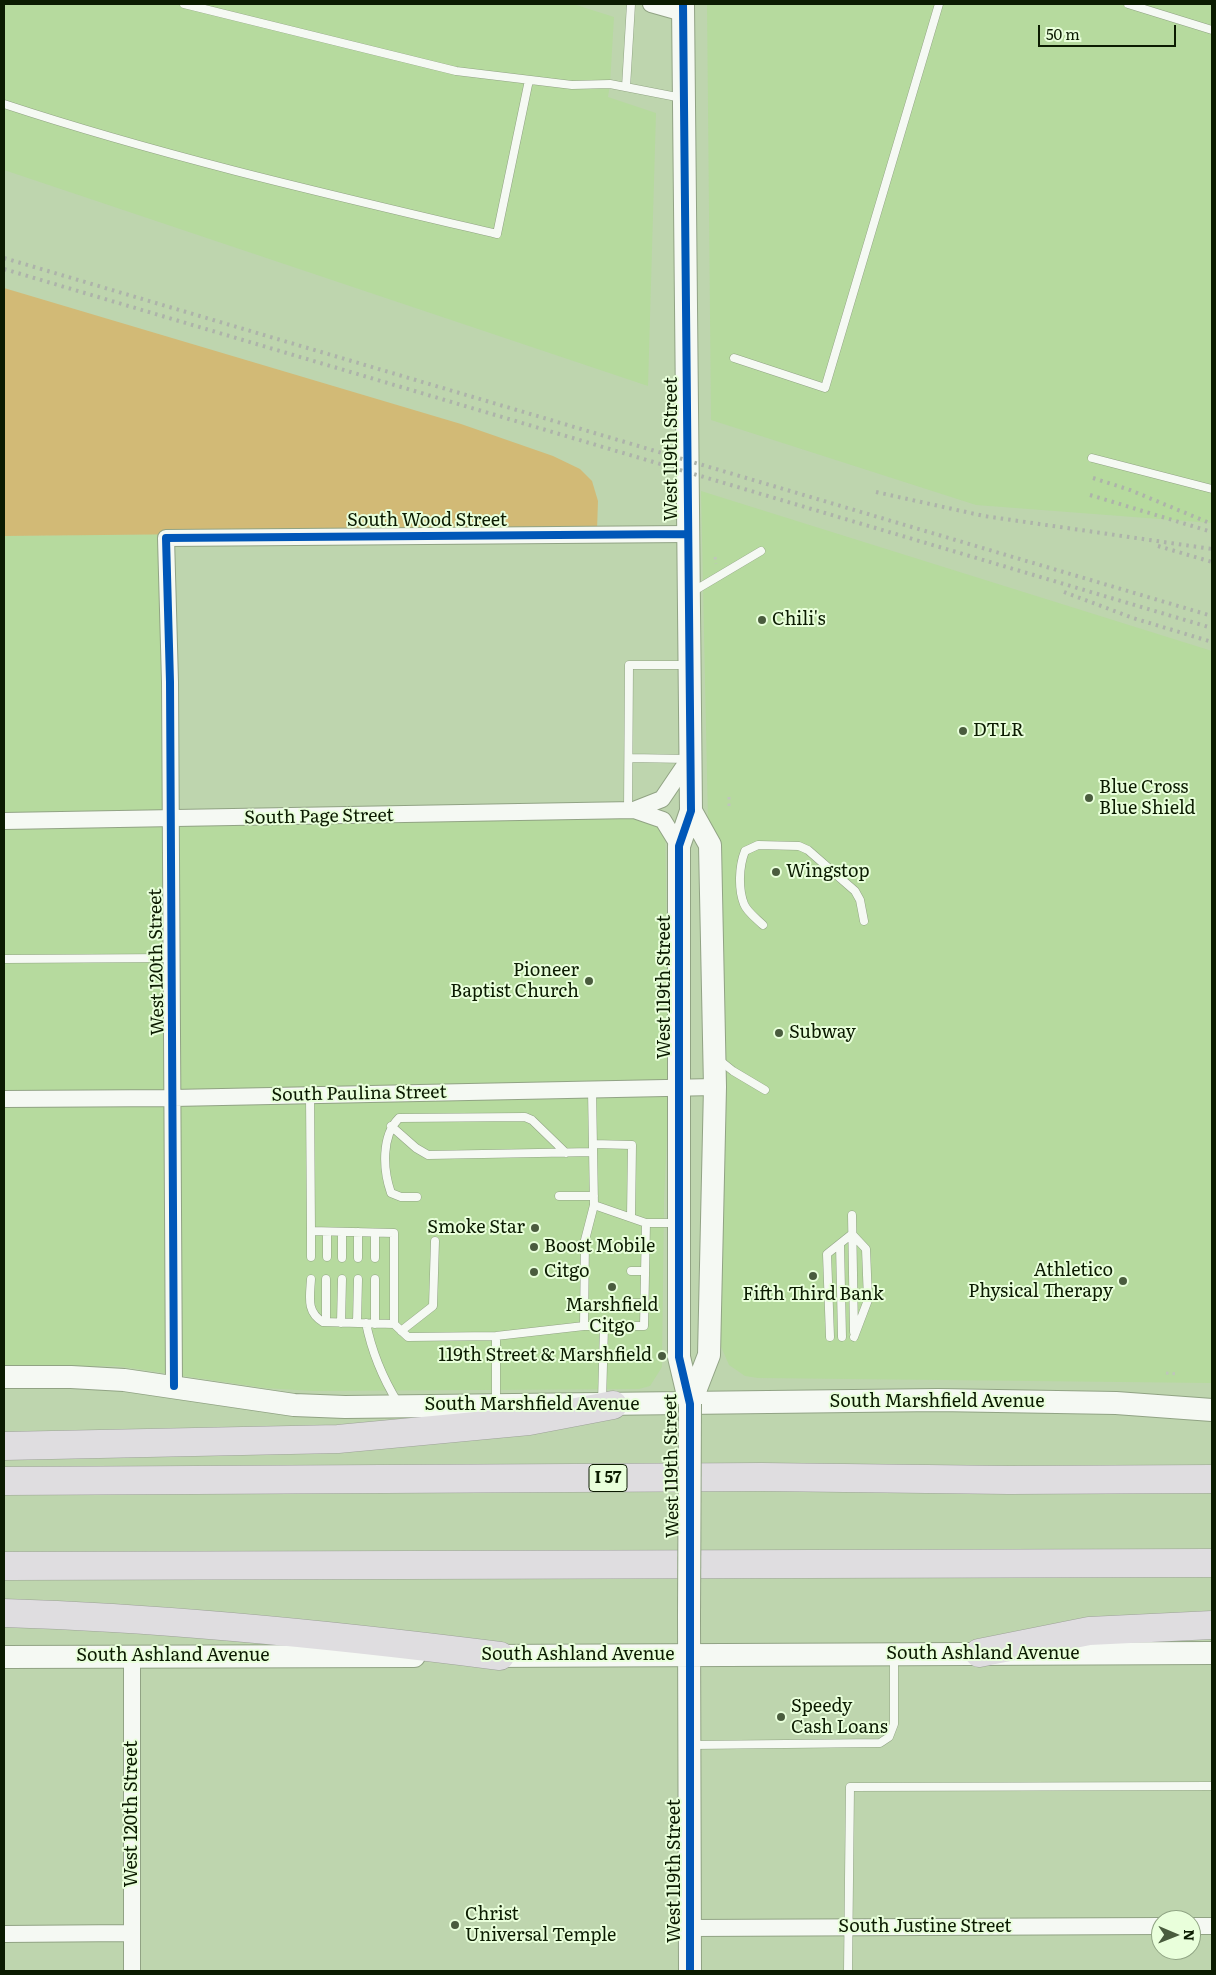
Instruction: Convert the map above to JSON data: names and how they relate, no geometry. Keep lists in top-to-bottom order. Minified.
{"streets":{"highway":["I 57"],"street":["West 119th Street","South Wood Street","South Page Street","West 120th Street","South Paulina Street","South Marshfield Avenue","South Ashland Avenue","South Justine Street"]},"crossings":[["West 119th Street","South Wood Street"],["West 119th Street","South Page Street"],["West 119th Street","South Paulina Street"],["West 119th Street","South Marshfield Avenue"],["West 119th Street","South Ashland Avenue"],["West 119th Street","South Justine Street"],["South Wood Street","West 120th Street"],["South Page Street","West 120th Street"],["West 120th Street","South Paulina Street"],["West 120th Street","South Marshfield Avenue"],["West 120th Street","South Ashland Avenue"]],"places":["Chili's","DTLR","Blue Cross Blue Shield","Wingstop","Pioneer Baptist Church","Subway","Smoke Star","Boost Mobile","Citgo","Fifth Third Bank","Athletico Physical Therapy","Marshfield Citgo","119th Street & Marshfield","Speedy Cash Loans","Christ Universal Temple"],"scale_bar":"50 m","north":"right"}
